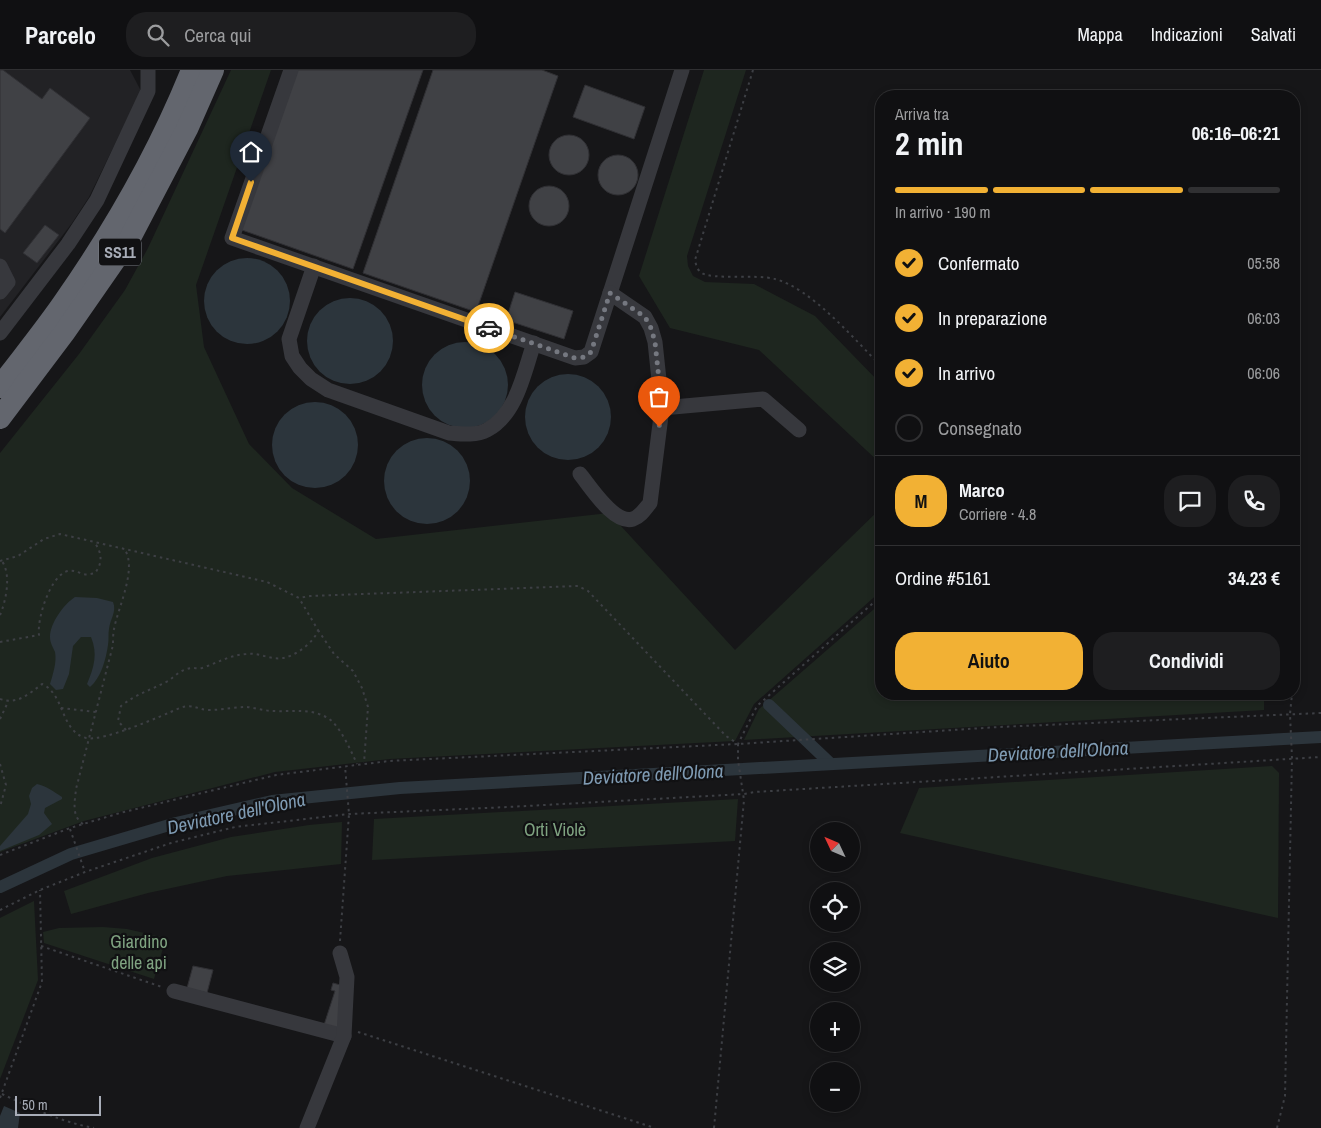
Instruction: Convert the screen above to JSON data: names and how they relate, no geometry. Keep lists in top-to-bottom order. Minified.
{"streets":{"highway":["SS11"]},"water":["Deviatore dell'Olona"],"parks":["Orti Violè","Giardino delle api"],"scale_bar":"50 m","north":"top left","page":{"header":"Parcelo","search":"Cerca qui","nav":["Mappa","Indicazioni","Salvati"],"heading":["2 min","Arriva tra","06:16–06:21"],"panel":["Marco","Corriere · 4.8","Ordine #5161","34.23 €"],"bar":"In arrivo · 190 m","list":[["Confermato","05:58"],["In preparazione","06:03"],["In arrivo","06:06"],"Consegnato"],"round":"M","buttons":["Aiuto","Condividi"],"map_buttons":["+","−"],"scale":"50 m"}}
